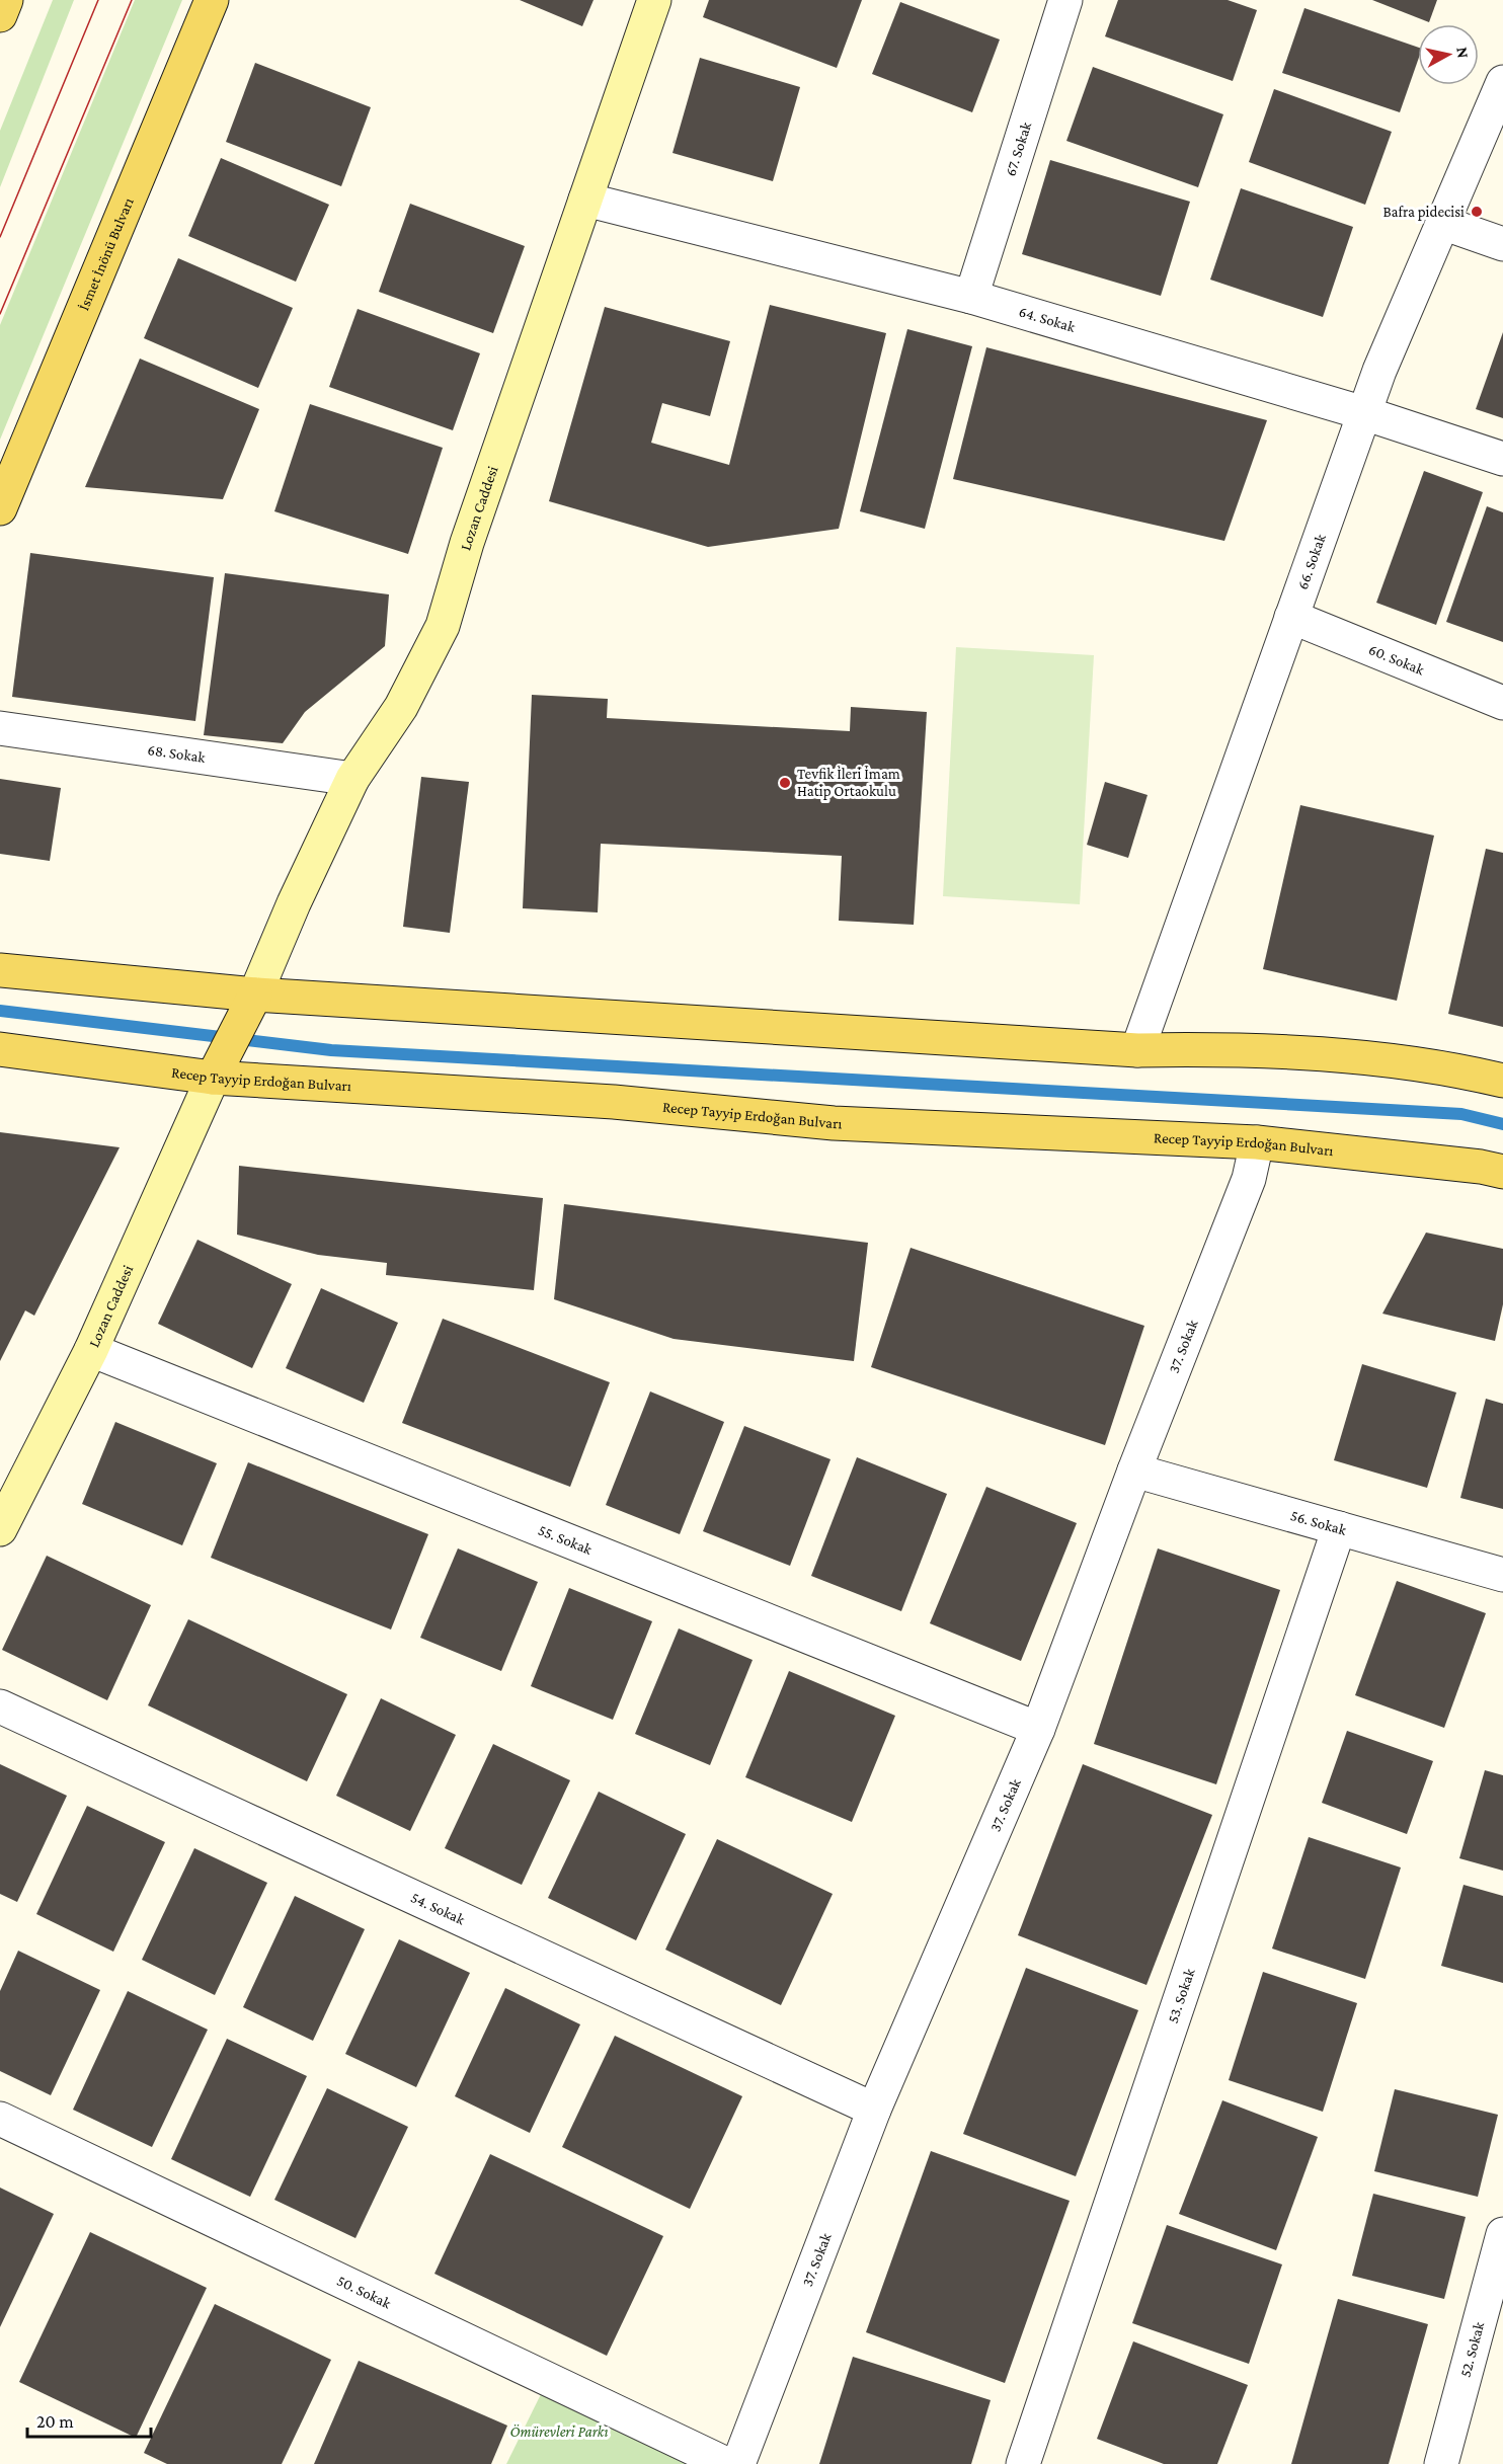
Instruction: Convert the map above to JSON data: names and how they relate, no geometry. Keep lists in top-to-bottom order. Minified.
{"streets":{"main road":["İsmet İnönü Bulvarı","Lozan Caddesi","Recep Tayyip Erdoğan Bulvarı"],"street":["67. Sokak","64. Sokak","66. Sokak","60. Sokak","68. Sokak","37. Sokak","56. Sokak","55. Sokak","54. Sokak","53. Sokak","50. Sokak","52. Sokak"]},"crossings":[["67. Sokak","64. Sokak"],["64. Sokak","Lozan Caddesi"],["64. Sokak","66. Sokak"],["Lozan Caddesi","68. Sokak"],["Lozan Caddesi","Recep Tayyip Erdoğan Bulvarı"],["Lozan Caddesi","55. Sokak"],["66. Sokak","60. Sokak"],["Recep Tayyip Erdoğan Bulvarı","37. Sokak"],["37. Sokak","56. Sokak"],["37. Sokak","55. Sokak"],["37. Sokak","54. Sokak"],["56. Sokak","53. Sokak"]],"parks":["Ömürevleri Parkı"],"places":["Bafra pidecisi","Tevfik İleri İmam Hatip Ortaokulu"],"scale_bar":"20 m","north":"right"}
